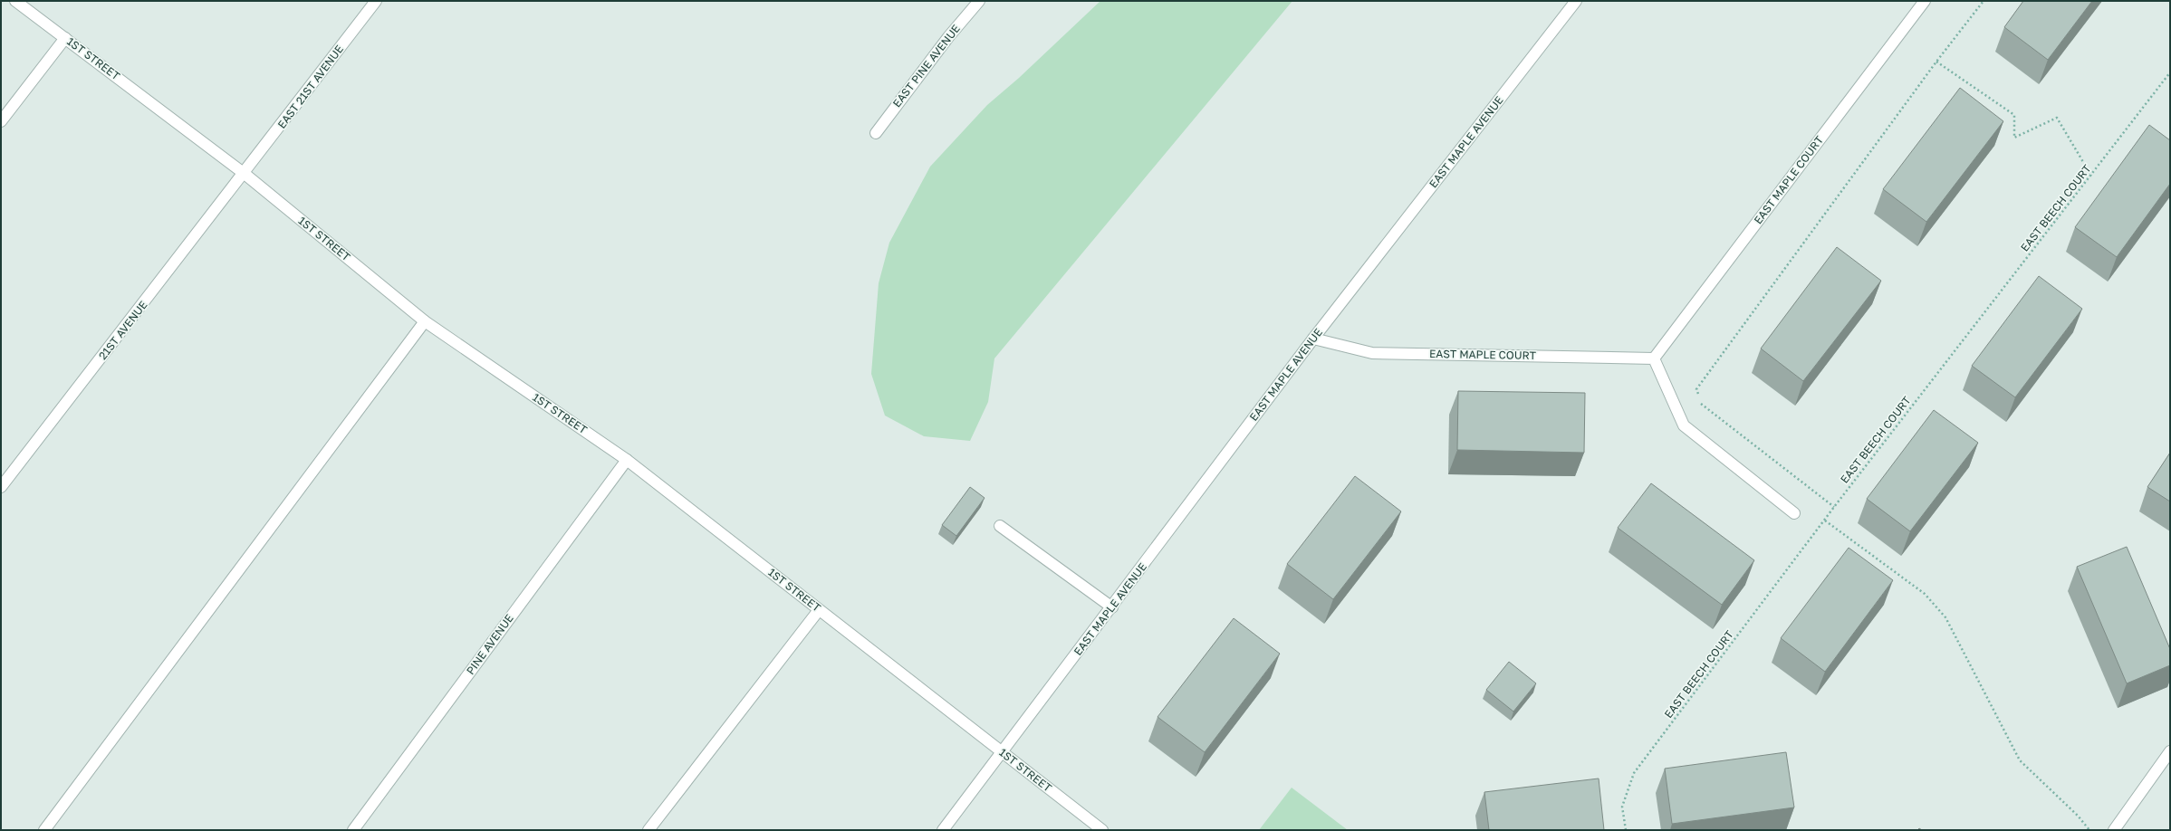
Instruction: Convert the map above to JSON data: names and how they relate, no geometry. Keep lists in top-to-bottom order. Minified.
{"streets":{"street":["1ST STREET","EAST PINE AVENUE","EAST 21ST AVENUE","EAST MAPLE AVENUE","EAST MAPLE COURT","21ST AVENUE","PINE AVENUE"],"path":["EAST BEECH COURT"]},"crossings":[["1ST STREET","EAST 21ST AVENUE"],["1ST STREET","EAST MAPLE AVENUE"],["1ST STREET","21ST AVENUE"],["1ST STREET","PINE AVENUE"],["EAST 21ST AVENUE","21ST AVENUE"],["EAST MAPLE AVENUE","EAST MAPLE COURT"]]}
